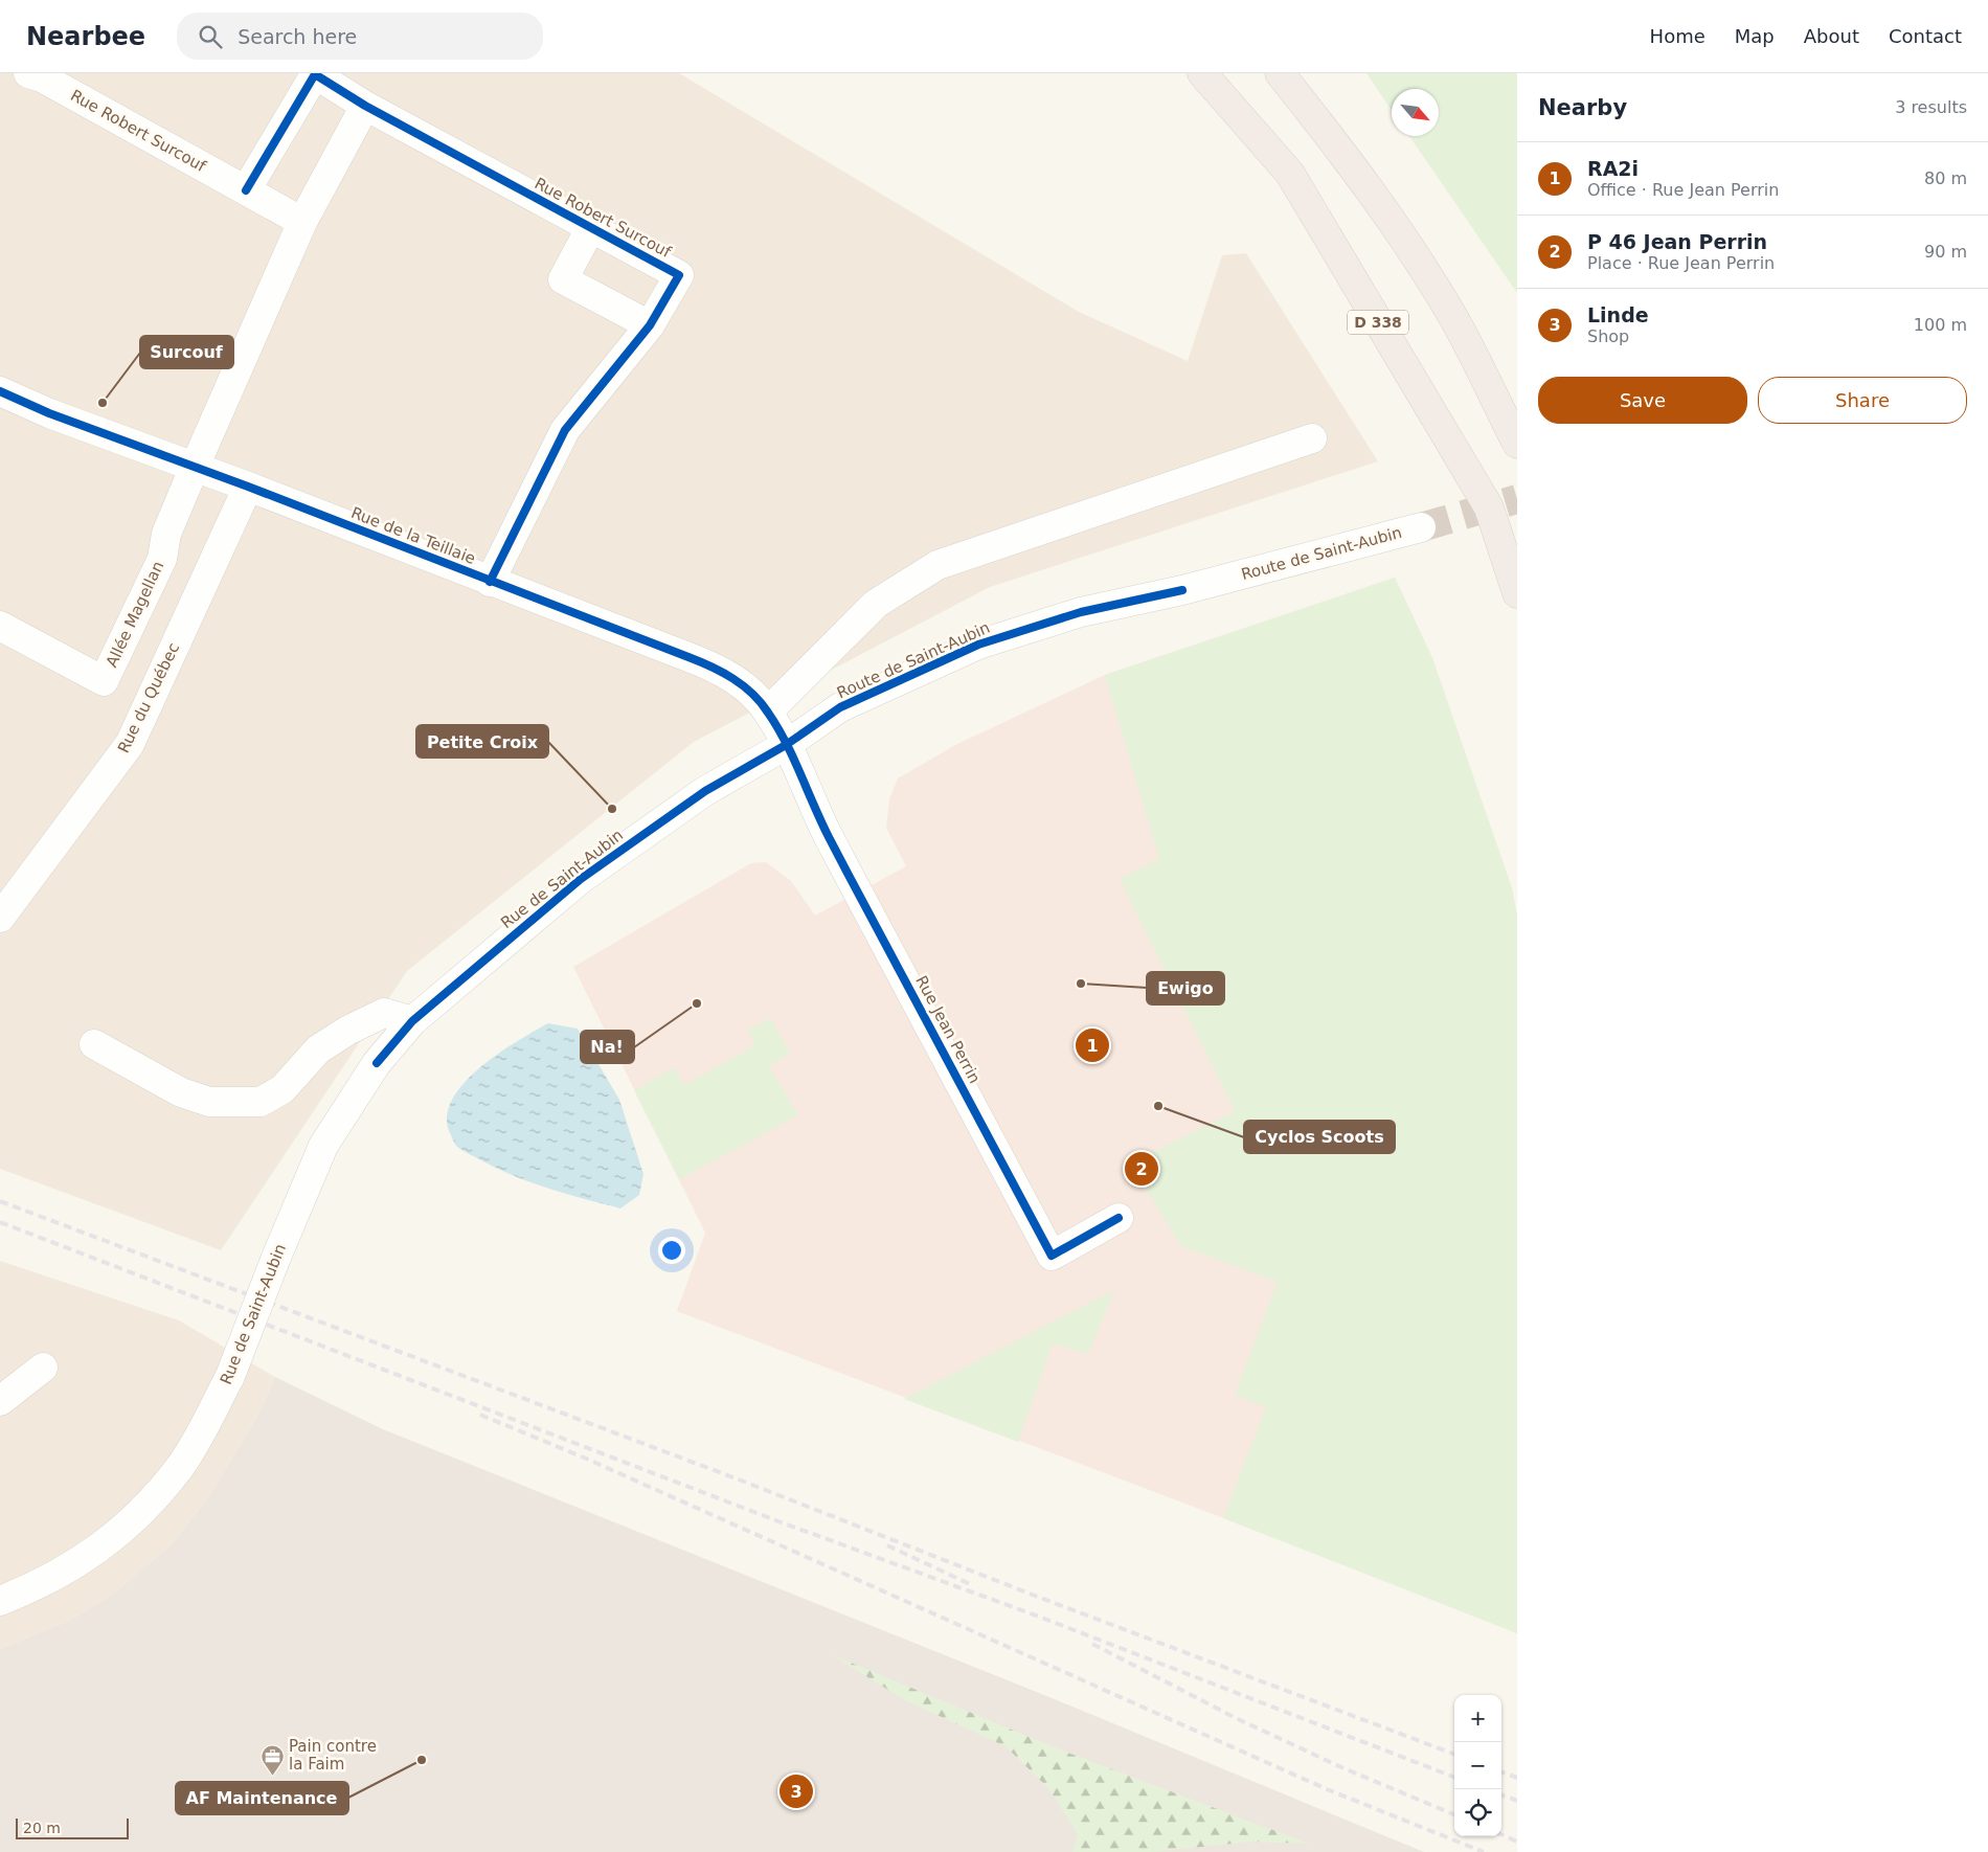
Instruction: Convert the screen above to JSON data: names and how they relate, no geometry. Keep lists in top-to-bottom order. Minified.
{"streets":{"highway":["D 338"],"street":["Rue Robert Surcouf","Rue de la Teillaie","Route de Saint-Aubin","Allée Magellan","Rue du Québec","Rue de Saint-Aubin","Rue Jean Perrin"]},"crossings":[["Rue Robert Surcouf","Rue de la Teillaie"],["Rue de la Teillaie","Route de Saint-Aubin"],["Rue de la Teillaie","Allée Magellan"],["Rue de la Teillaie","Rue du Québec"],["Rue de la Teillaie","Rue de Saint-Aubin"],["Rue de la Teillaie","Rue Jean Perrin"],["Route de Saint-Aubin","Rue de Saint-Aubin"],["Route de Saint-Aubin","Rue Jean Perrin"],["Rue de Saint-Aubin","Rue Jean Perrin"]],"places":{"other":["Surcouf","Petite Croix","Ewigo","Na!","Cyclos Scoots","AF Maintenance"],"office":["Pain contre la Faim"]},"scale_bar":"20 m","north":"bottom right","page":{"header":"Nearbee","search":"Search here","nav":["Home","Map","About","Contact"],"heading":["Nearby","3 results"],"list":[{"mark":"1","name":"RA2i","note":"Office · Rue Jean Perrin","value":"80 m"},{"mark":"2","name":"P 46 Jean Perrin","note":"Place · Rue Jean Perrin","value":"90 m"},{"mark":"3","name":"Linde","note":"Shop","value":"100 m"}],"buttons":["Save","Share"],"pins":["1","2","3"],"map_buttons":["+","−"],"scale":"20 m"}}
